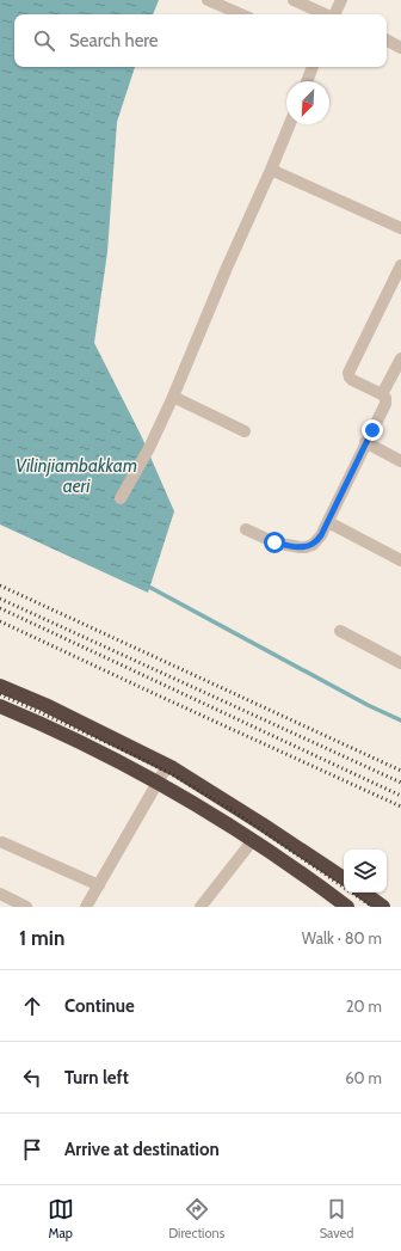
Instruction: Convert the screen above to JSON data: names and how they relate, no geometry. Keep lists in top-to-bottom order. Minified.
{"water":["Vilinjiambakkam aeri"],"north":"bottom left","page":{"search":"Search here","heading":["1 min","Walk · 80 m"],"list":[["Continue","20 m"],["Turn left","60 m"],"Arrive at destination"],"nav":["Map","Directions","Saved"]}}
